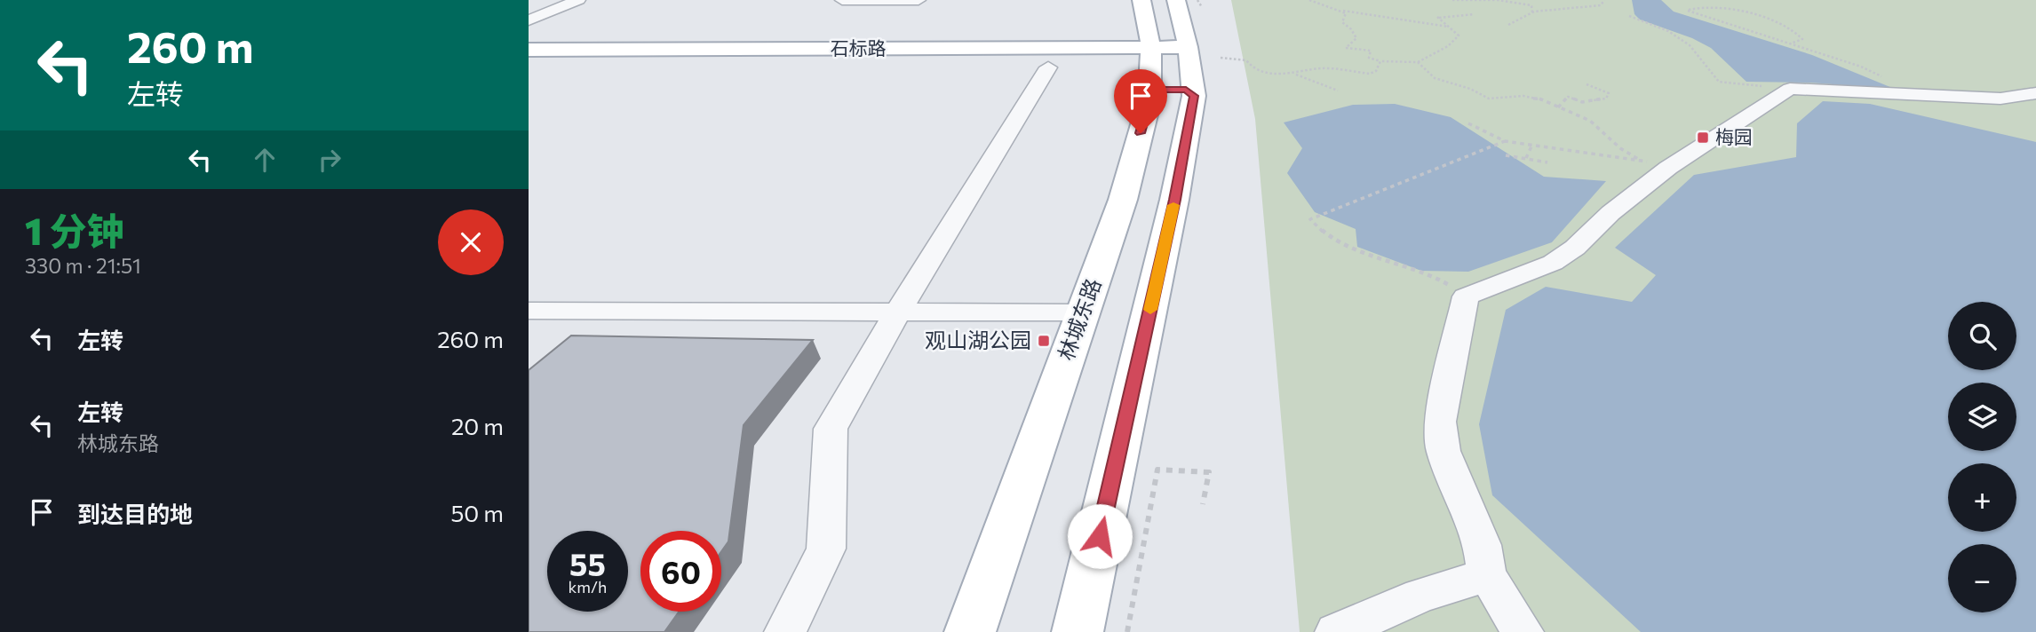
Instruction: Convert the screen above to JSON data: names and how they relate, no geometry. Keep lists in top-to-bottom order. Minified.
{"streets":{"main road":["石标路","林城东路"]},"crossings":[["石标路","林城东路"]],"places":{"transit":["梅园","观山湖公园"]},"page":{"turn":["260 m","左转"],"heading":["1 分钟","330 m · 21:51"],"list":[{"name":"左转","value":"260 m"},{"name":"左转","note":"林城东路","value":"20 m"},{"name":"到达目的地","value":"50 m"}],"map_buttons":["+","−"],"speed":"55 km/h","limit":"60"}}
